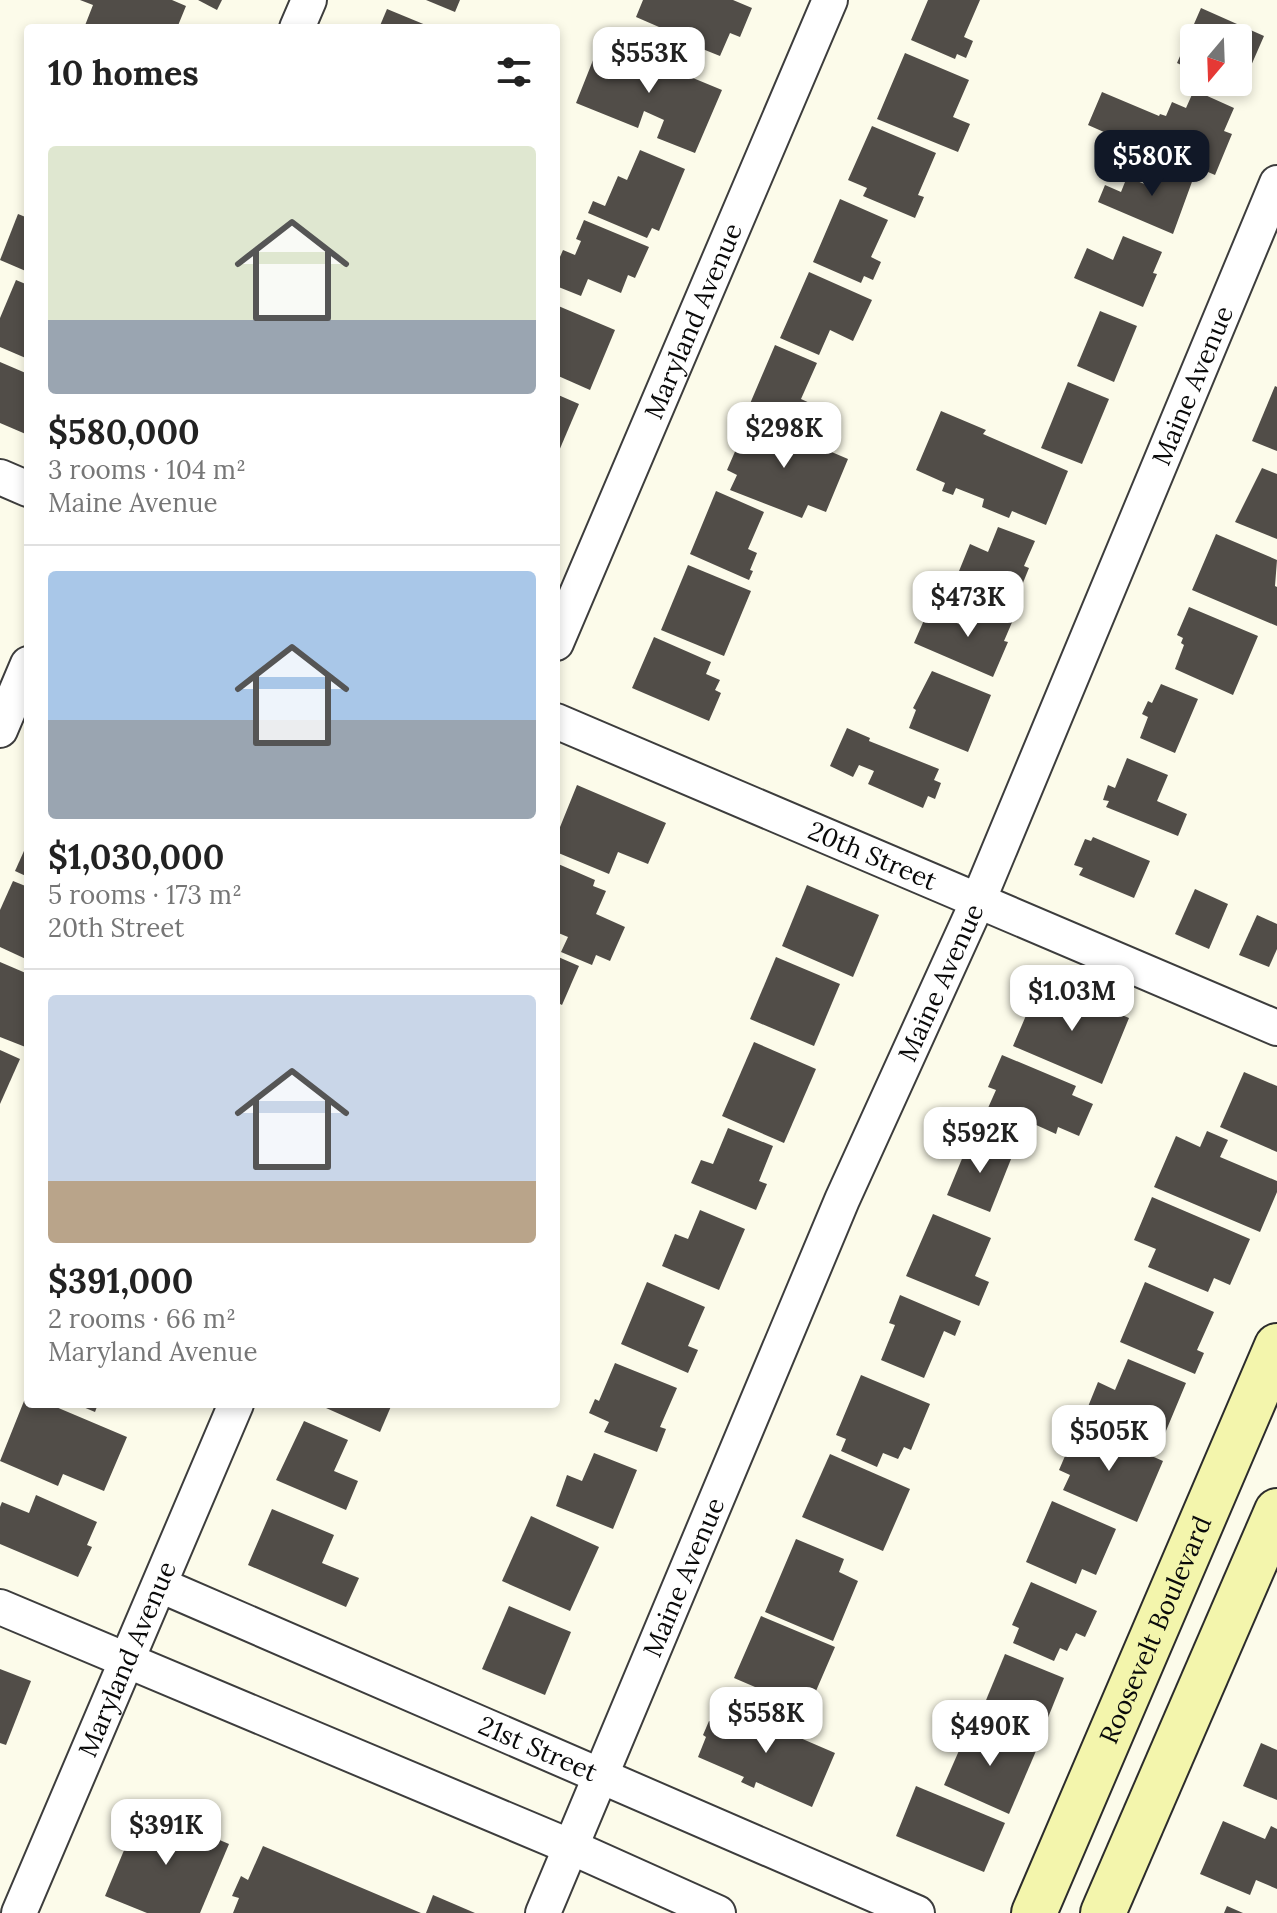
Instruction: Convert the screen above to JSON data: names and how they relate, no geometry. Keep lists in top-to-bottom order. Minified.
{"streets":{"street":["Maryland Avenue","Maine Avenue","20th Street","Roosevelt Boulevard","21st Street"]},"crossings":[["Maryland Avenue","21st Street"],["Maine Avenue","20th Street"],["Maine Avenue","21st Street"]],"north":"bottom","page":{"heading":"10 homes","price":["$553K","$580K","$298K","$473K","$1.03M","$592K","$505K","$558K","$490K","$391K"],"list":[{"name":"$580,000","note":"3 rooms · 104 m² · Maine Avenue"},{"name":"$1,030,000","note":"5 rooms · 173 m² · 20th Street"},{"name":"$391,000","note":"2 rooms · 66 m² · Maryland Avenue"}]}}
